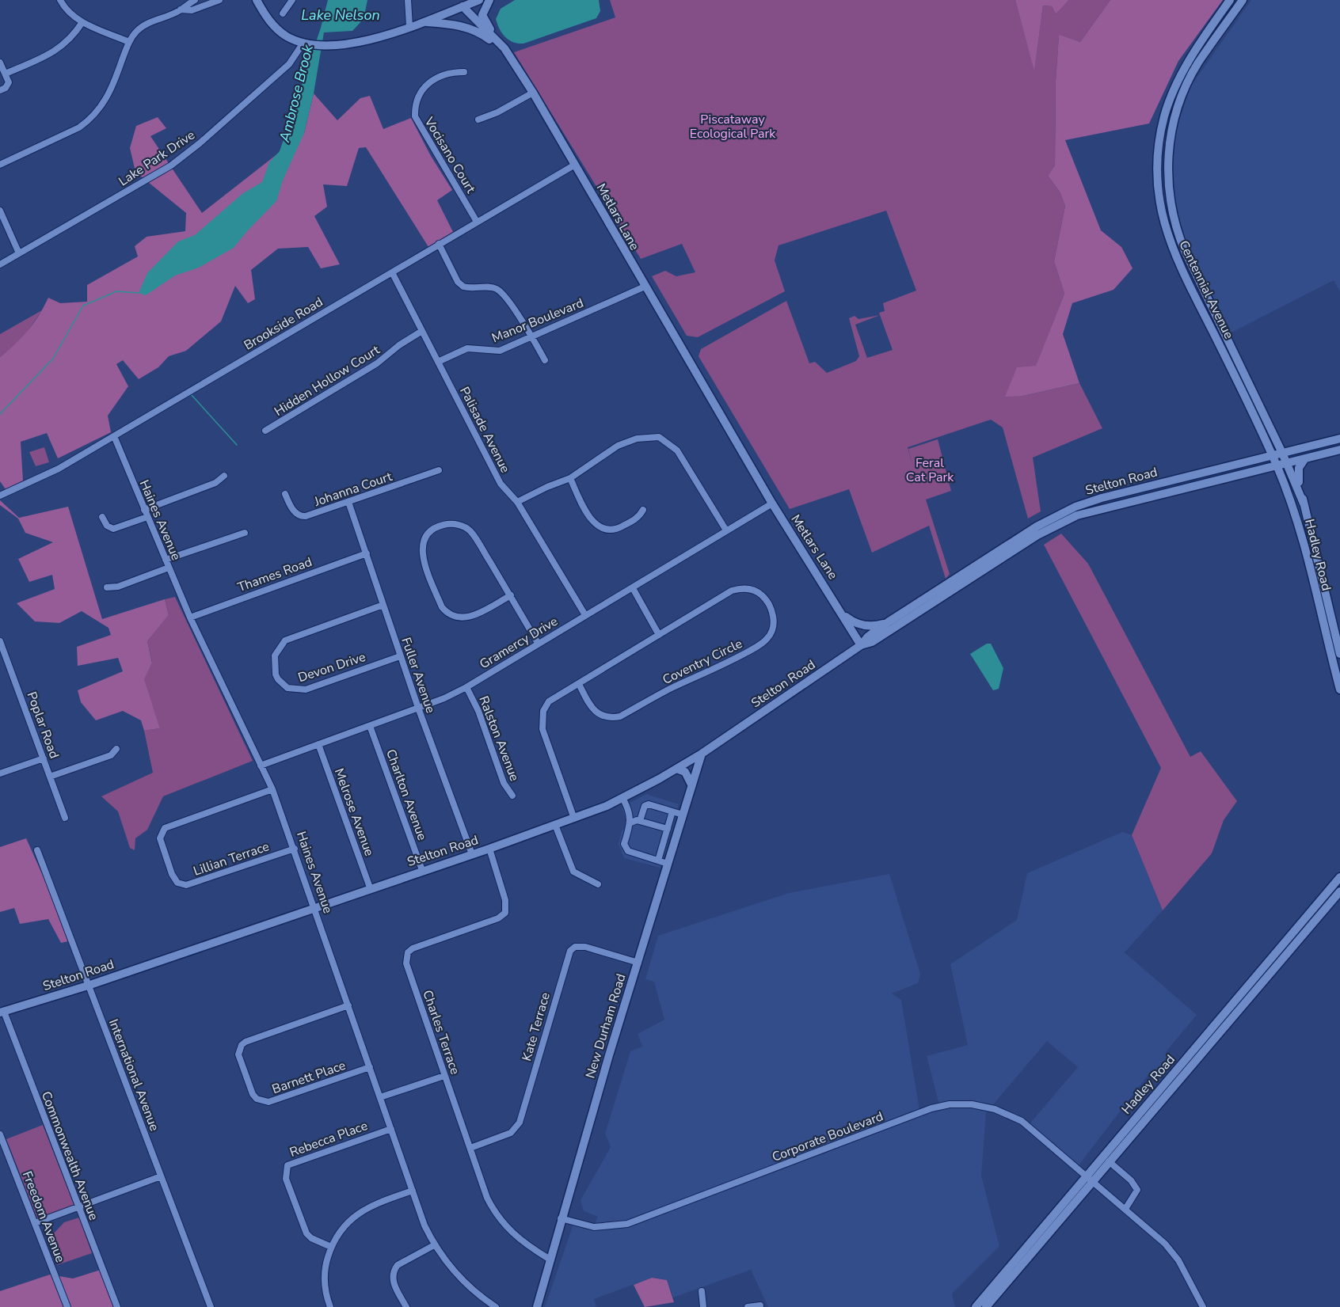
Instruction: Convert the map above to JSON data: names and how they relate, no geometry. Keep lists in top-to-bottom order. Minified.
{"streets":{"main road":["Metlars Lane","Centennial Avenue","Stelton Road","Hadley Road","New Durham Road"],"street":["Vocisano Court","Lake Park Drive","Manor Boulevard","Brookside Road","Hidden Hollow Court","Palisade Avenue","Johanna Court","Haines Avenue","Thames Road","Gramercy Drive","Coventry Circle","Devon Drive","Fuller Avenue","Poplar Road","Ralston Avenue","Charlton Avenue","Melrose Avenue","Lillian Terrace","Kate Terrace","Charles Terrace","International Avenue","Barnett Place","Corporate Boulevard","Rebecca Place","Commonwealth Avenue","Freedom Avenue"]},"crossings":[["Vocisano Court","Brookside Road"],["Metlars Lane","Manor Boulevard"],["Metlars Lane","Brookside Road"],["Metlars Lane","Stelton Road"],["Metlars Lane","Gramercy Drive"],["Centennial Avenue","Stelton Road"],["Centennial Avenue","Hadley Road"],["Manor Boulevard","Palisade Avenue"],["Brookside Road","Palisade Avenue"],["Brookside Road","Haines Avenue"],["Hidden Hollow Court","Palisade Avenue"],["Palisade Avenue","Gramercy Drive"],["Stelton Road","Haines Avenue"],["Stelton Road","Hadley Road"],["Stelton Road","Coventry Circle"],["Stelton Road","Fuller Avenue"],["Stelton Road","Charlton Avenue"],["Stelton Road","Melrose Avenue"],["Stelton Road","New Durham Road"],["Stelton Road","Charles Terrace"],["Stelton Road","International Avenue"],["Stelton Road","Commonwealth Avenue"],["Johanna Court","Fuller Avenue"],["Haines Avenue","Thames Road"],["Haines Avenue","Gramercy Drive"],["Haines Avenue","Lillian Terrace"],["Haines Avenue","Barnett Place"],["Haines Avenue","Rebecca Place"],["Hadley Road","Corporate Boulevard"],["Thames Road","Fuller Avenue"],["Gramercy Drive","Fuller Avenue"],["Gramercy Drive","Ralston Avenue"],["Gramercy Drive","Charlton Avenue"],["Gramercy Drive","Melrose Avenue"],["Devon Drive","Fuller Avenue"],["New Durham Road","Kate Terrace"],["New Durham Road","Charles Terrace"],["New Durham Road","Corporate Boulevard"],["Kate Terrace","Charles Terrace"]],"water":["Lake Nelson","Ambrose Brook"],"parks":["Piscataway Ecological Park","Feral Cat Park"]}
